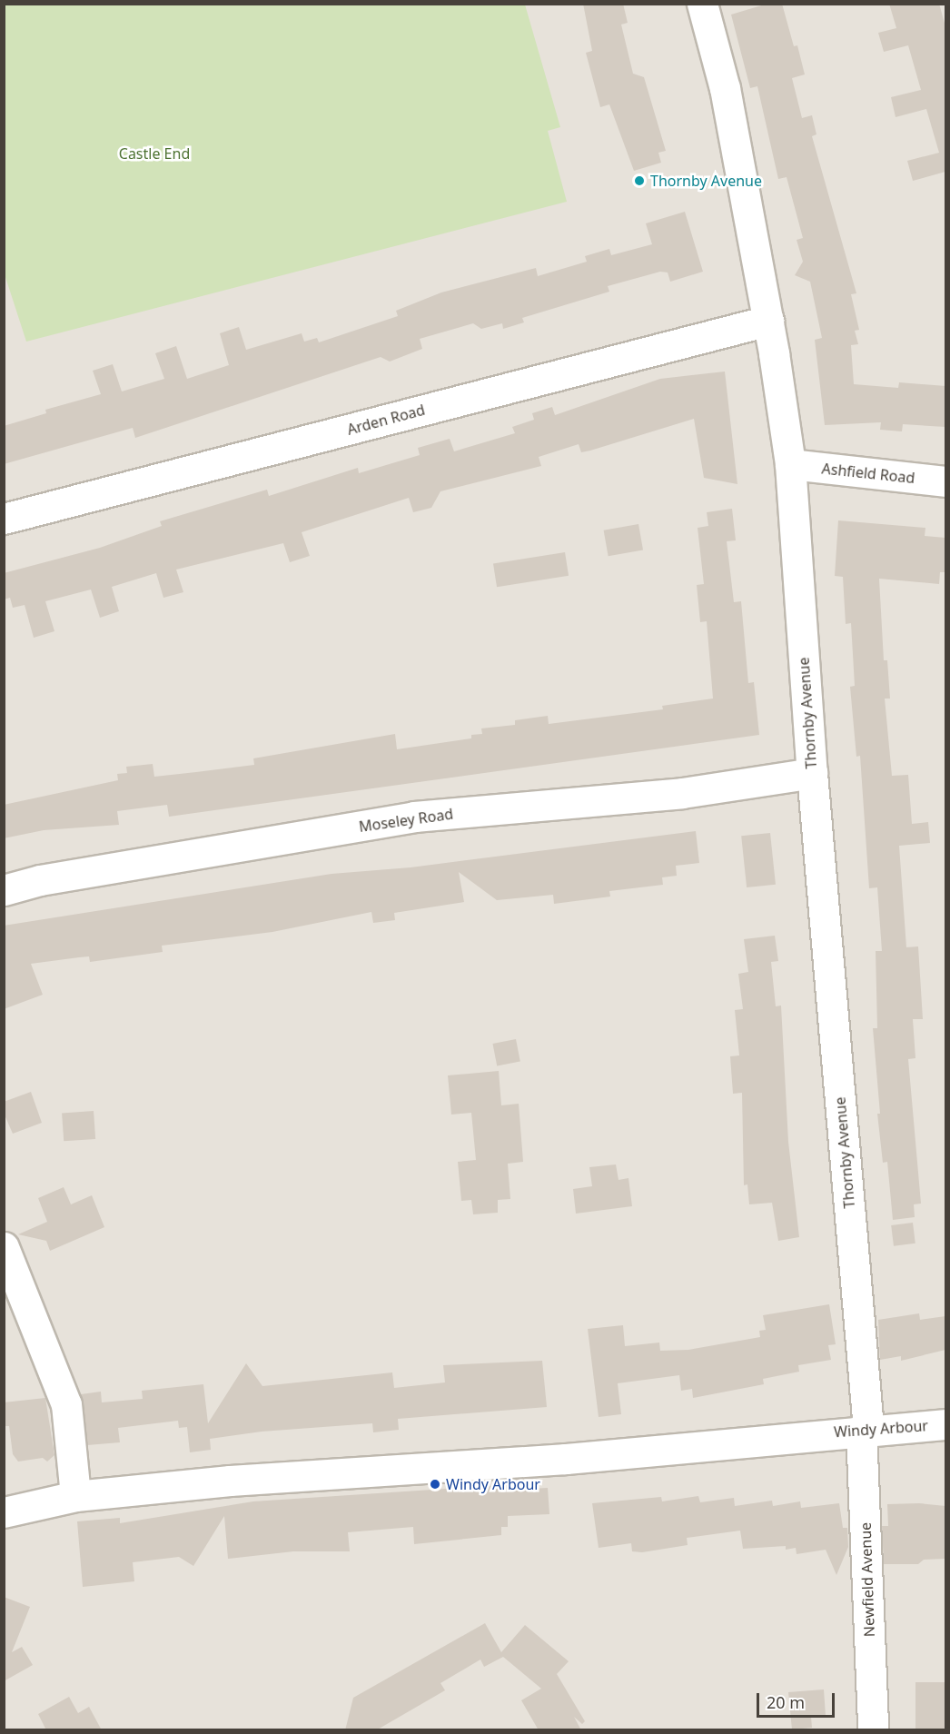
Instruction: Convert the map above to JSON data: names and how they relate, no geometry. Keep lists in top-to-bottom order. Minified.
{"streets":{"street":["Arden Road","Ashfield Road","Thornby Avenue","Moseley Road","Windy Arbour","Newfield Avenue"]},"crossings":[["Arden Road","Thornby Avenue"],["Ashfield Road","Thornby Avenue"],["Thornby Avenue","Moseley Road"],["Thornby Avenue","Windy Arbour"],["Thornby Avenue","Newfield Avenue"],["Windy Arbour","Newfield Avenue"]],"parks":["Castle End"],"places":["Thornby Avenue","Windy Arbour"],"scale_bar":"20 m"}
